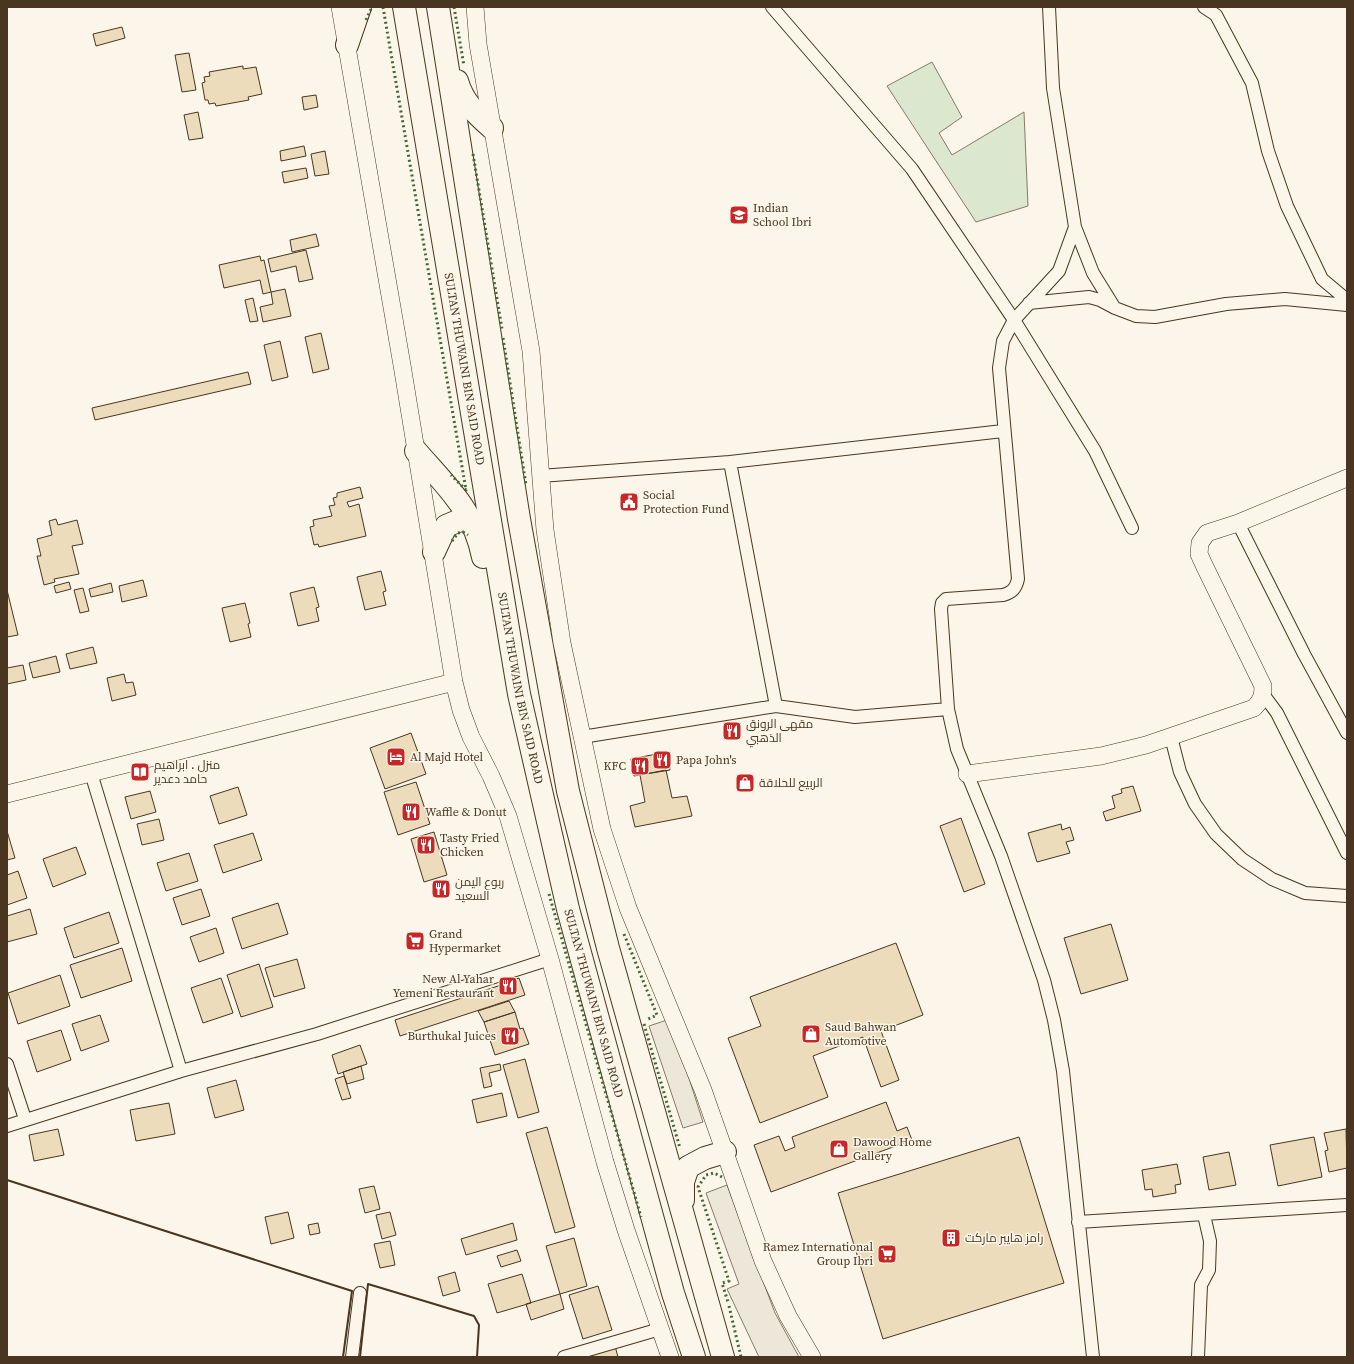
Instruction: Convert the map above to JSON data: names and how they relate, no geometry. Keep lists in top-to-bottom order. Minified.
{"streets":{"highway":["SULTAN THUWAINI BIN SAID ROAD"]},"places":{"school or university":["Indian School Ibri"],"public building":["Social Protection Fund"],"restaurant":["مقهى الرونق الذهبي","Papa John's","KFC","Waffle & Donut","Tasty Fried Chicken","ربوع اليمن السعيد","New Al Yahar Yemeni Restaurant","Burthukal Juices"],"hotel":["Al Majd Hotel"],"library":["منزل . ابراهيم حامد دعدير"],"shop":["الربيع للحلاقة","Saud Bahwan Automotive","Dawood Home Gallery"],"supermarket":["Grand Hypermarket","Ramez International Group Ibri"],"building":["رامز هايبر ماركت"]}}
